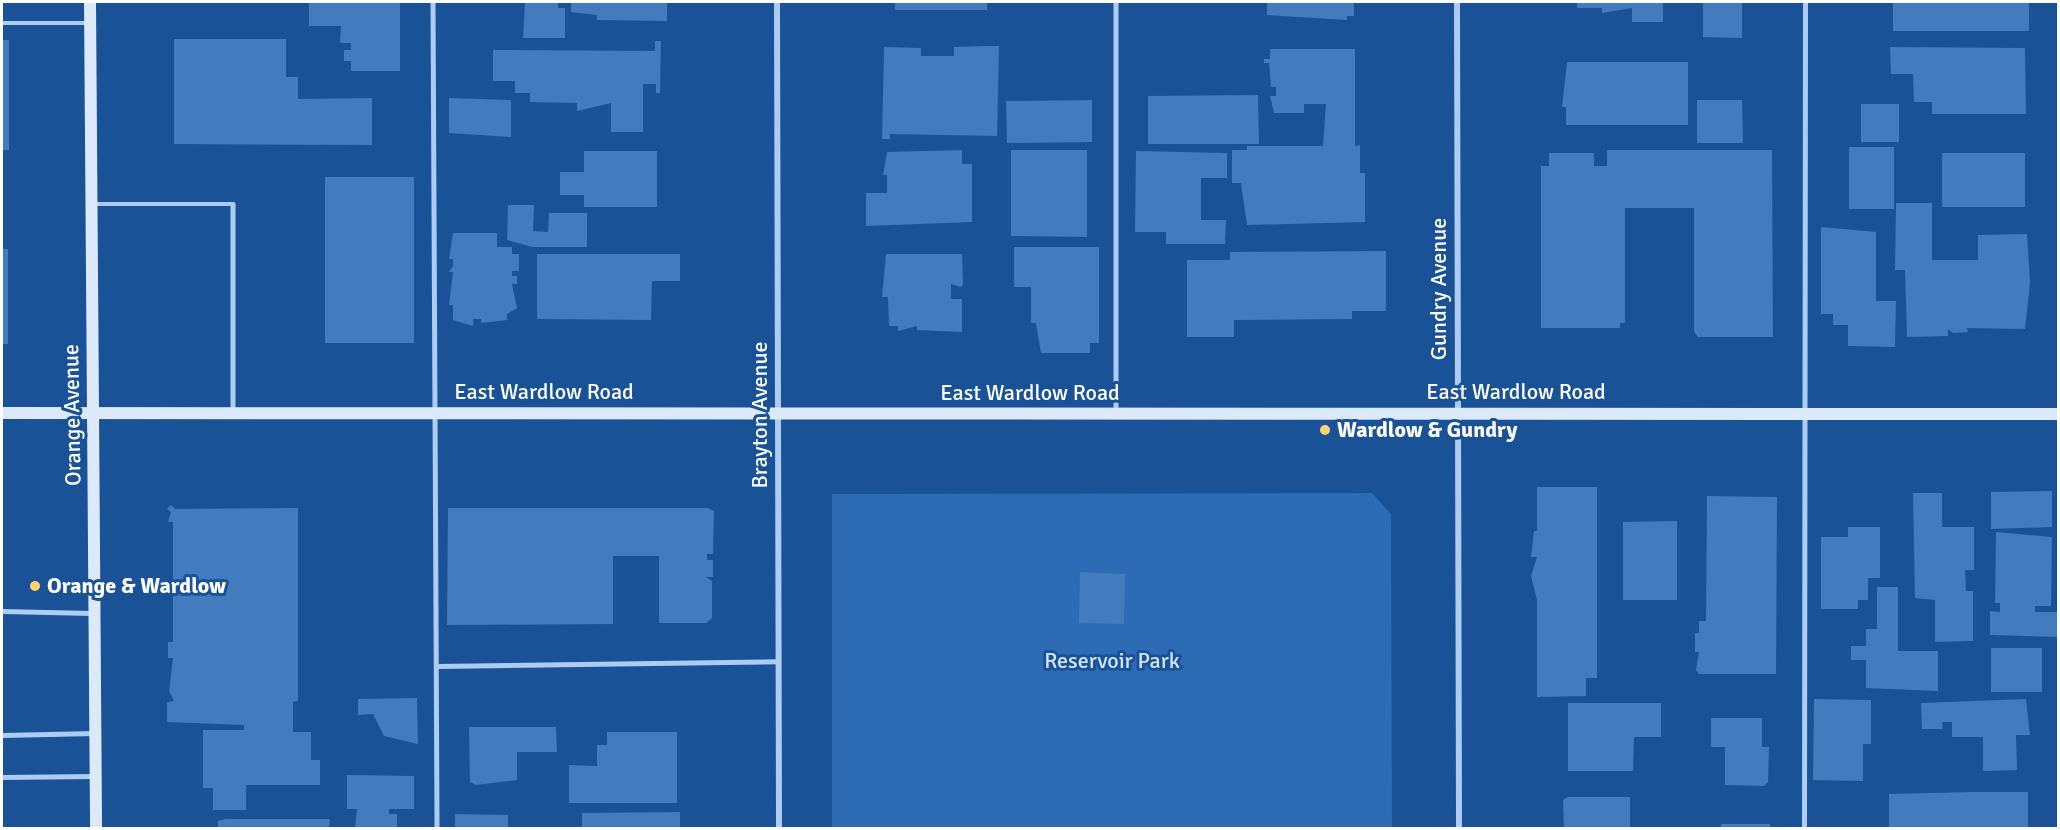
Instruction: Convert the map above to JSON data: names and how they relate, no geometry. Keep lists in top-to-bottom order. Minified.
{"streets":{"main road":["East Wardlow Road","Orange Avenue"],"street":["Gundry Avenue","Brayton Avenue"]},"crossings":[["Gundry Avenue","East Wardlow Road"],["East Wardlow Road","Orange Avenue"],["East Wardlow Road","Brayton Avenue"]],"parks":["Reservoir Park"],"places":["Wardlow & Gundry","Orange & Wardlow"]}
